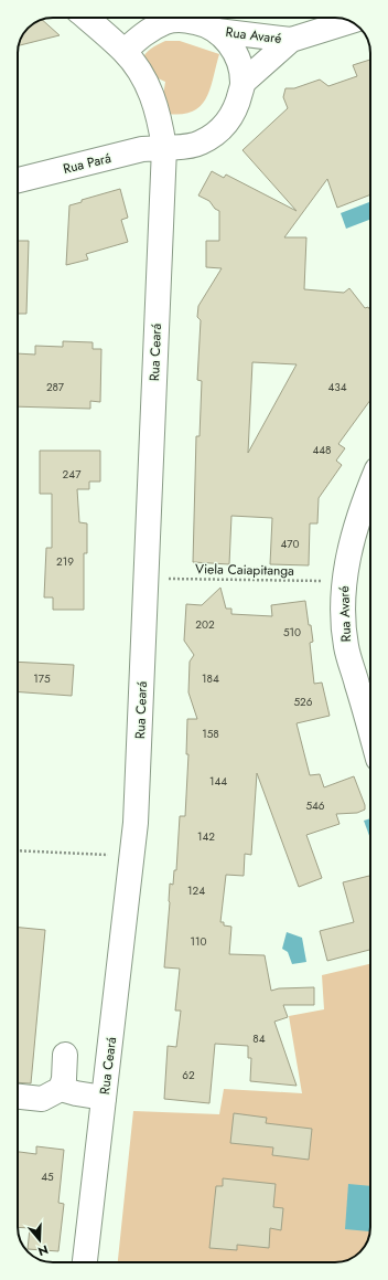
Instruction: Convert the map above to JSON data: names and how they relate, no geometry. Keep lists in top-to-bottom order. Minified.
{"streets":{"street":["Rua Avaré","Rua Pará","Rua Ceará"],"path":["Viela Caiapitanga"]},"crossings":[["Rua Avaré","Rua Pará"],["Rua Avaré","Viela Caiapitanga"],["Rua Pará","Rua Ceará"],["Rua Ceará","Viela Caiapitanga"]],"house_numbers":["287","434","448","247","470","219","202","510","175","184","526","158","144","546","142","124","110","84","62","45"],"north":"bottom"}
